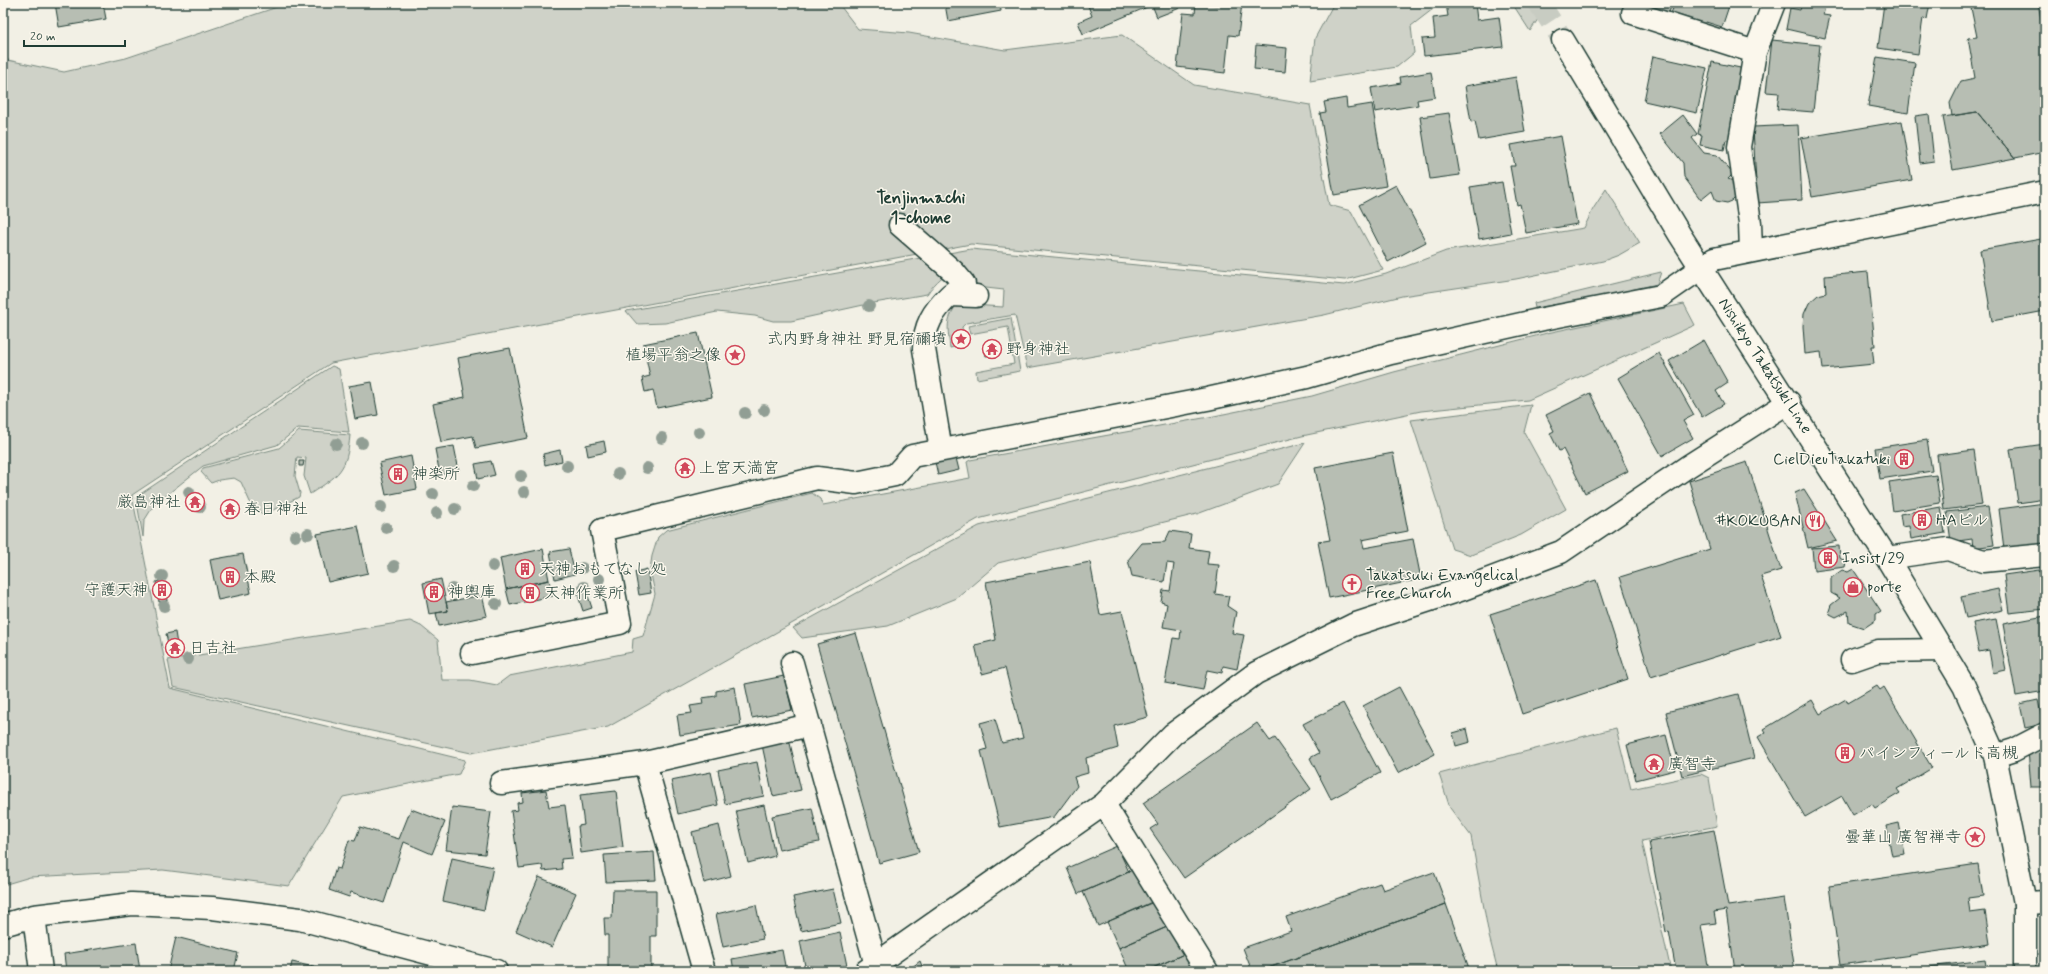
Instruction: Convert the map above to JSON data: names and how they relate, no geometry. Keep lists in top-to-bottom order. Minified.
{"streets":{"street":["Nishikyo Takatsuki Line"]},"districts":["Tenjinmachi 1-chome"],"places":{"place":["式内野身神社 野見宿禰墳","植場平翁之像","曇華山 廣智禅寺"],"temple":["野身神社","上宮天満宮","厳島神社","春日神社","日吉社","廣智寺"],"building":["CielDieuTakatuki","神楽所","HAビル","Insist/29","天神おもてなし処","本殿","守護天神","神輿庫","天神作業所","パインフィールド高槻"],"restaurant":["#KOKUBAN"],"church":["Takatsuki Evangelical Free Church"],"shop":["porte"]},"scale_bar":"20 m"}
